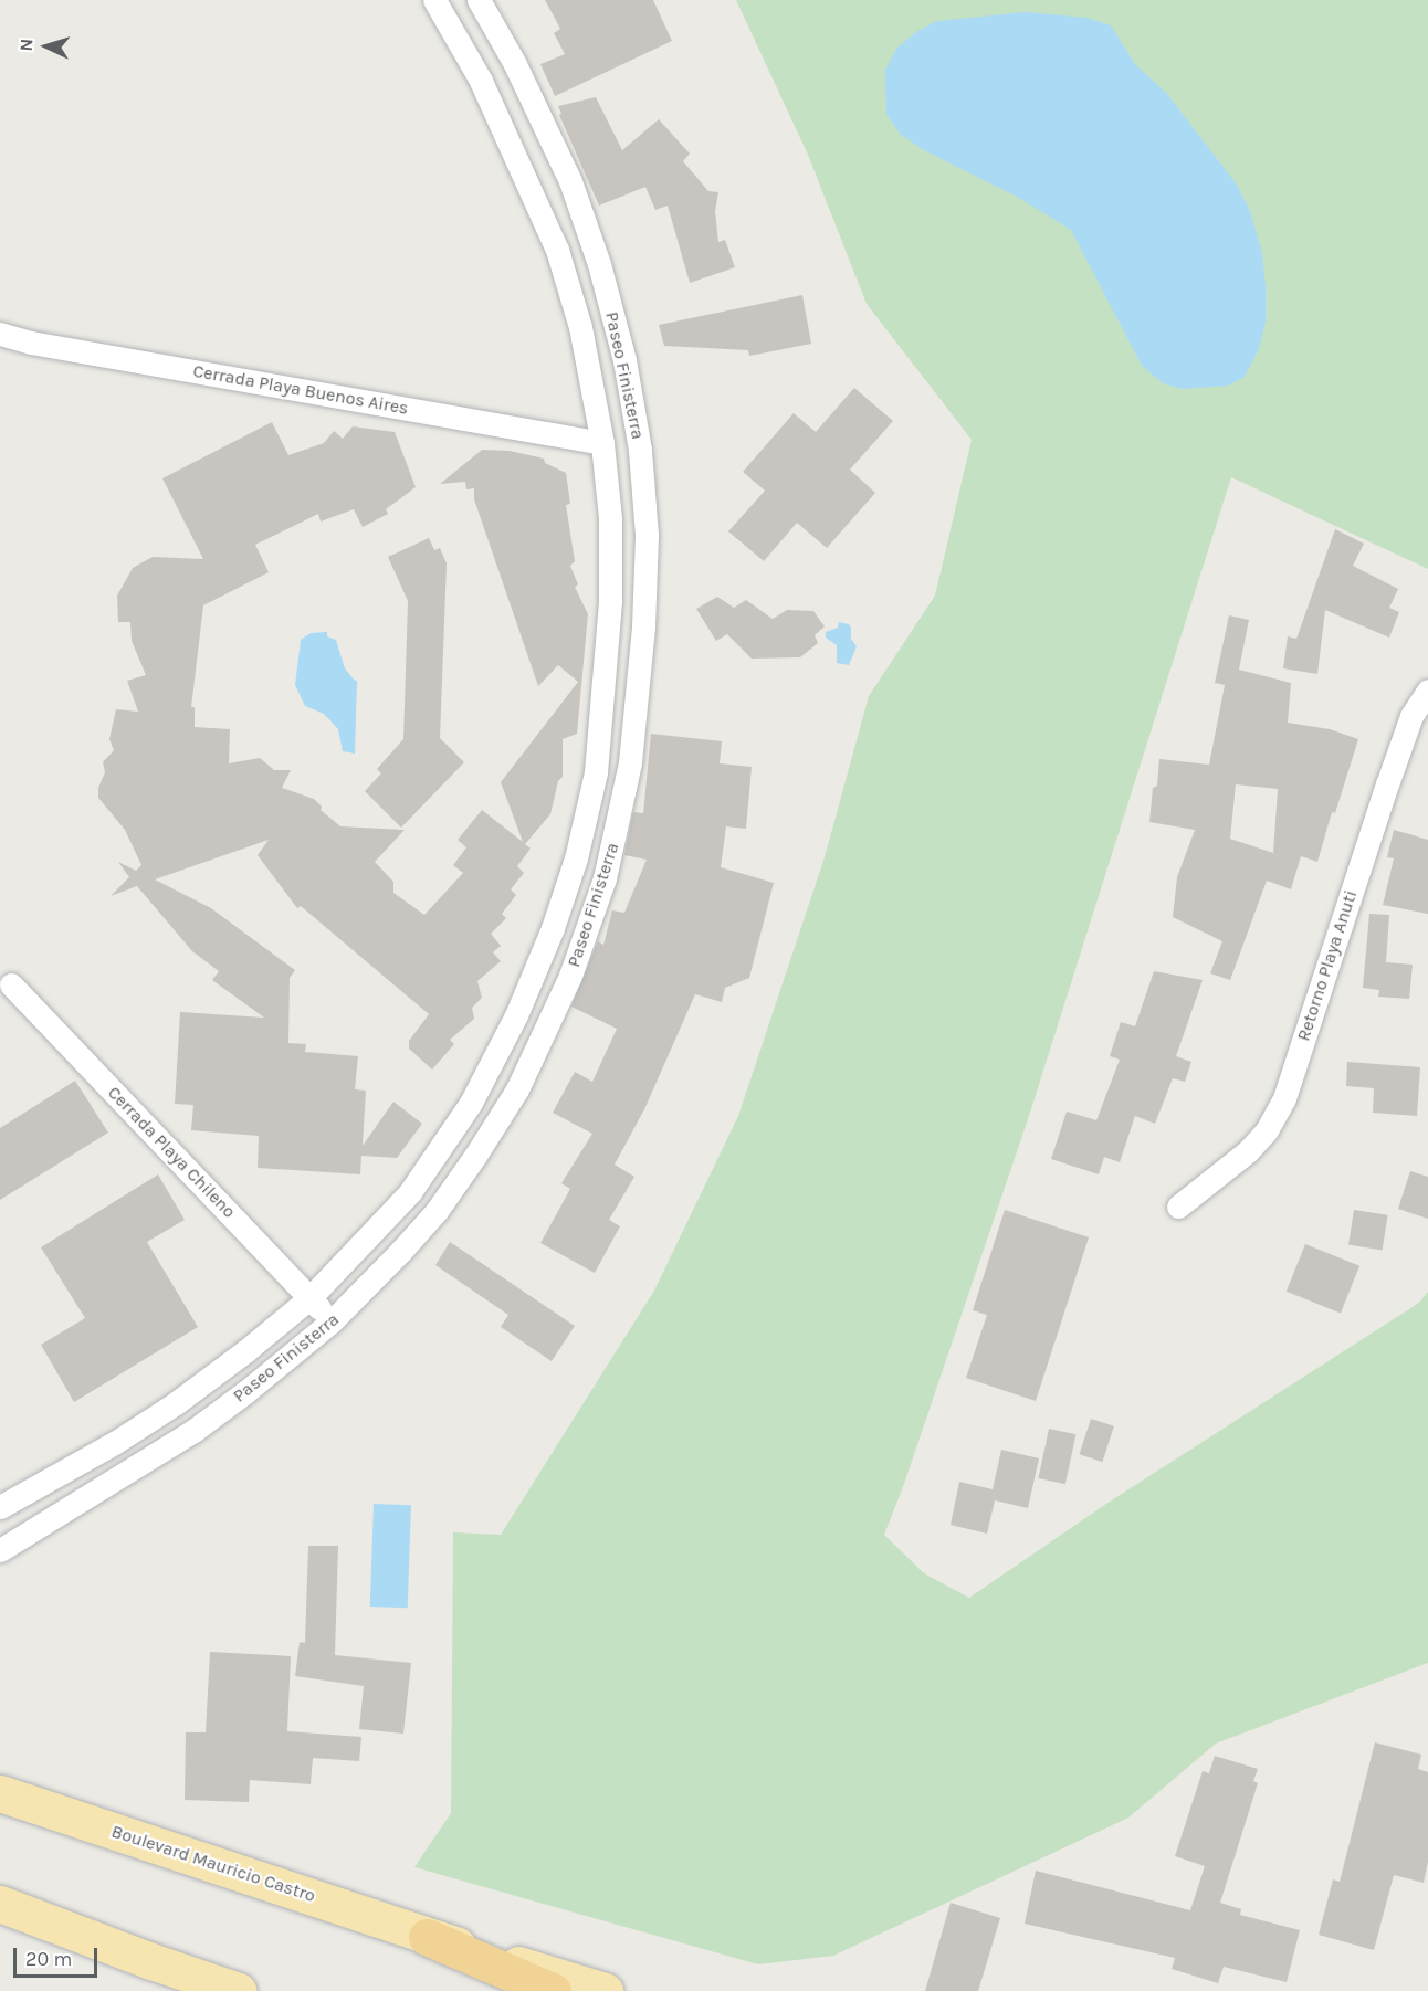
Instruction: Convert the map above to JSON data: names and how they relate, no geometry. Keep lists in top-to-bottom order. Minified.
{"streets":{"highway":["Boulevard Mauricio Castro"],"street":["Paseo Finisterra","Cerrada Playa Buenos Aires","Retorno Playa Anuti","Cerrada Playa Chileno"]},"crossings":[["Paseo Finisterra","Cerrada Playa Buenos Aires"],["Paseo Finisterra","Cerrada Playa Chileno"]],"scale_bar":"20 m","north":"left"}
